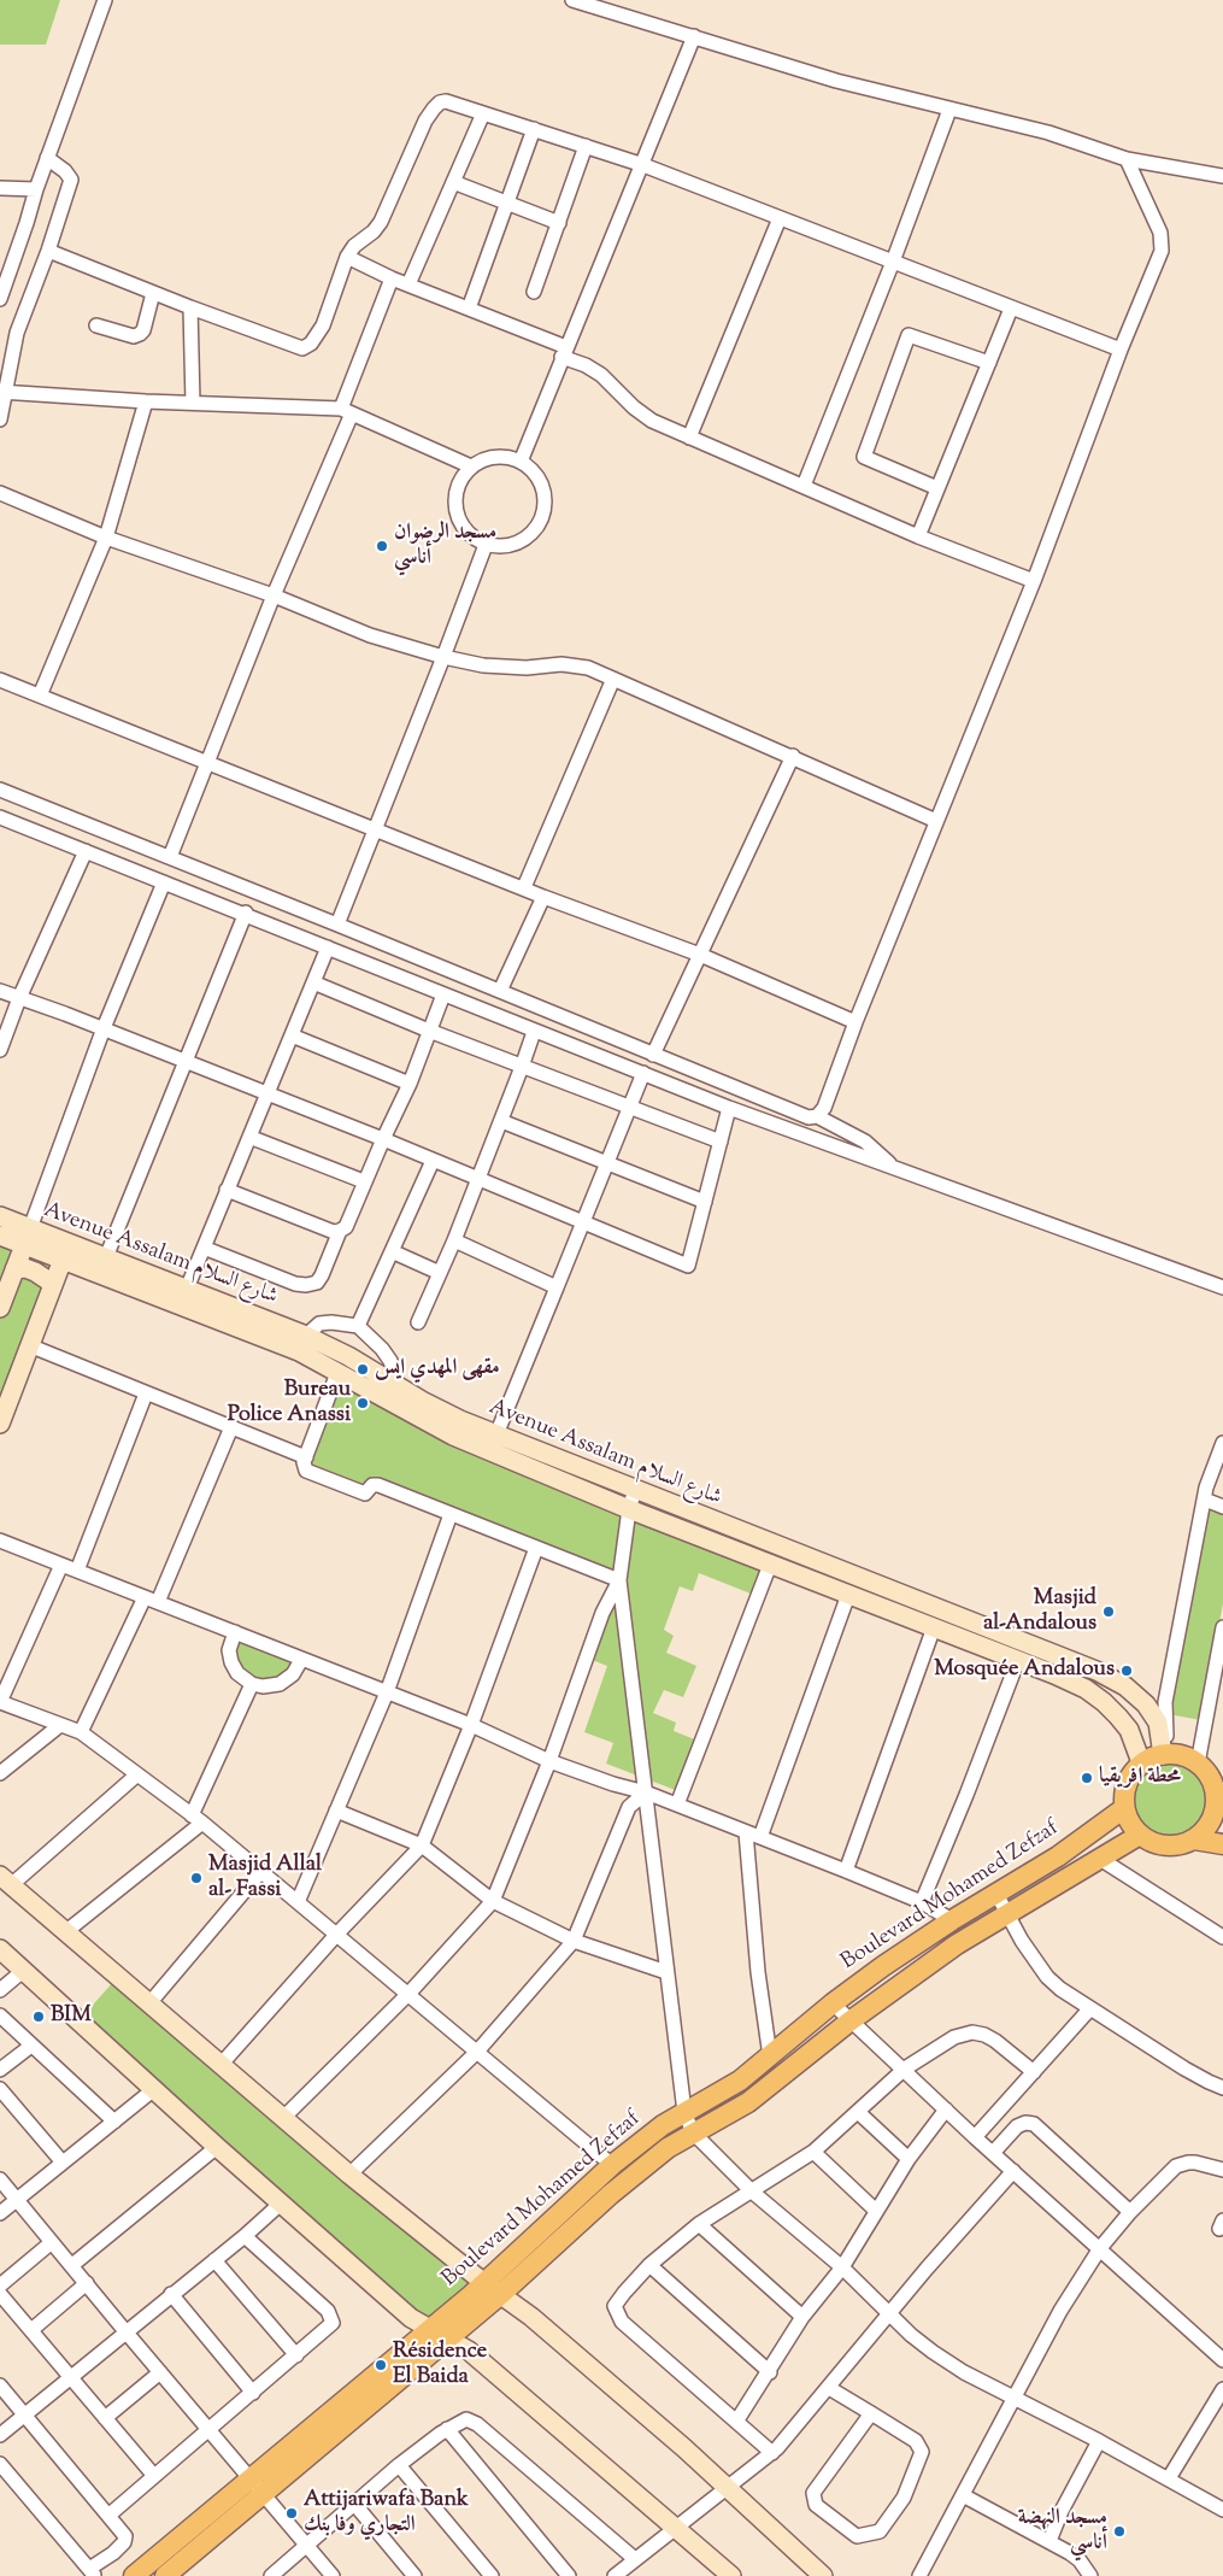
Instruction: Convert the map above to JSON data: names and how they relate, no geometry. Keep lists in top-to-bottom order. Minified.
{"streets":{"main road":["Boulevard Mohamed Zefzaf"],"street":["Avenue Assalam شارع السلام"]},"crossings":[["Avenue Assalam شارع السلام","Boulevard Mohamed Zefzaf"]],"places":["مسجد الرضوان أناسي","مقهى المهدي ايس","Bureau Police Anassi","Masjid al-Andalous","Mosquée Andalous","محطة افريقيا","Masjid Allal al- Fassi","BIM","Résidence El Baida","Attijariwafa Bank التجاري وفا بنك","مسجد النهضة أناسي"]}
